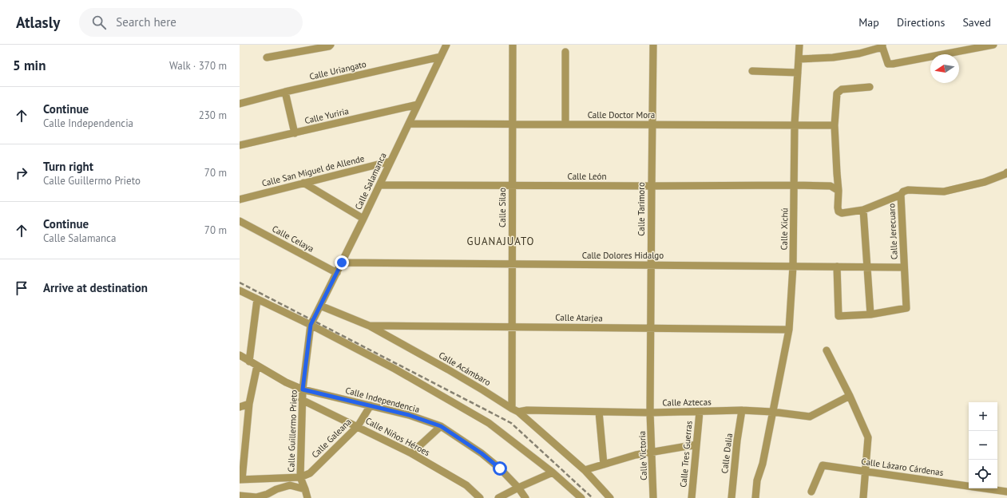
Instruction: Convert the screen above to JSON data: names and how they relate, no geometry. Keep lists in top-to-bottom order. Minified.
{"streets":{"street":["Calle Uriangato","Calle Doctor Mora","Calle Yuriria","Calle San Miguel de Allende","Calle León","Calle Salamanca","Calle Silao","Calle Tarimoro","Calle Xichú","Calle Jerecuaro","Calle Celaya","Calle Dolores Hidalgo","Calle Atarjea","Calle Acámbaro","Calle Independencia","Calle Aztecas","Calle Guillermo Prieto","Calle Niños Héroes","Calle Galeana","Calle Dalia","Calle Tres Guerras","Calle Victoria","Calle Lázaro Cárdenas"]},"crossings":[["Calle Uriangato","Calle Salamanca"],["Calle Doctor Mora","Calle Salamanca"],["Calle Doctor Mora","Calle Silao"],["Calle Doctor Mora","Calle Tarimoro"],["Calle Doctor Mora","Calle Xichú"],["Calle Yuriria","Calle Salamanca"],["Calle San Miguel de Allende","Calle Salamanca"],["Calle León","Calle Salamanca"],["Calle León","Calle Silao"],["Calle León","Calle Tarimoro"],["Calle León","Calle Xichú"],["Calle Salamanca","Calle Celaya"],["Calle Salamanca","Calle Dolores Hidalgo"],["Calle Salamanca","Calle Acámbaro"],["Calle Salamanca","Calle Guillermo Prieto"],["Calle Silao","Calle Dolores Hidalgo"],["Calle Silao","Calle Atarjea"],["Calle Silao","Calle Acámbaro"],["Calle Silao","Calle Aztecas"],["Calle Tarimoro","Calle Dolores Hidalgo"],["Calle Tarimoro","Calle Atarjea"],["Calle Tarimoro","Calle Aztecas"],["Calle Tarimoro","Calle Victoria"],["Calle Xichú","Calle Dolores Hidalgo"],["Calle Xichú","Calle Atarjea"],["Calle Xichú","Calle Aztecas"],["Calle Jerecuaro","Calle Dolores Hidalgo"],["Calle Atarjea","Calle Acámbaro"],["Calle Acámbaro","Calle Aztecas"],["Calle Independencia","Calle Guillermo Prieto"],["Calle Independencia","Calle Galeana"],["Calle Aztecas","Calle Dalia"],["Calle Aztecas","Calle Tres Guerras"],["Calle Aztecas","Calle Victoria"],["Calle Guillermo Prieto","Calle Niños Héroes"],["Calle Guillermo Prieto","Calle Galeana"],["Calle Niños Héroes","Calle Galeana"]],"districts":["GUANAJUATO"],"north":"left","page":{"header":"Atlasly","search":"Search here","nav":["Map","Directions","Saved"],"heading":["5 min","Walk · 370 m"],"list":[["Continue","Calle Independencia","230 m"],["Turn right","Calle Guillermo Prieto","70 m"],["Continue","Calle Salamanca","70 m"],"Arrive at destination"],"map_buttons":["+","−"]}}
